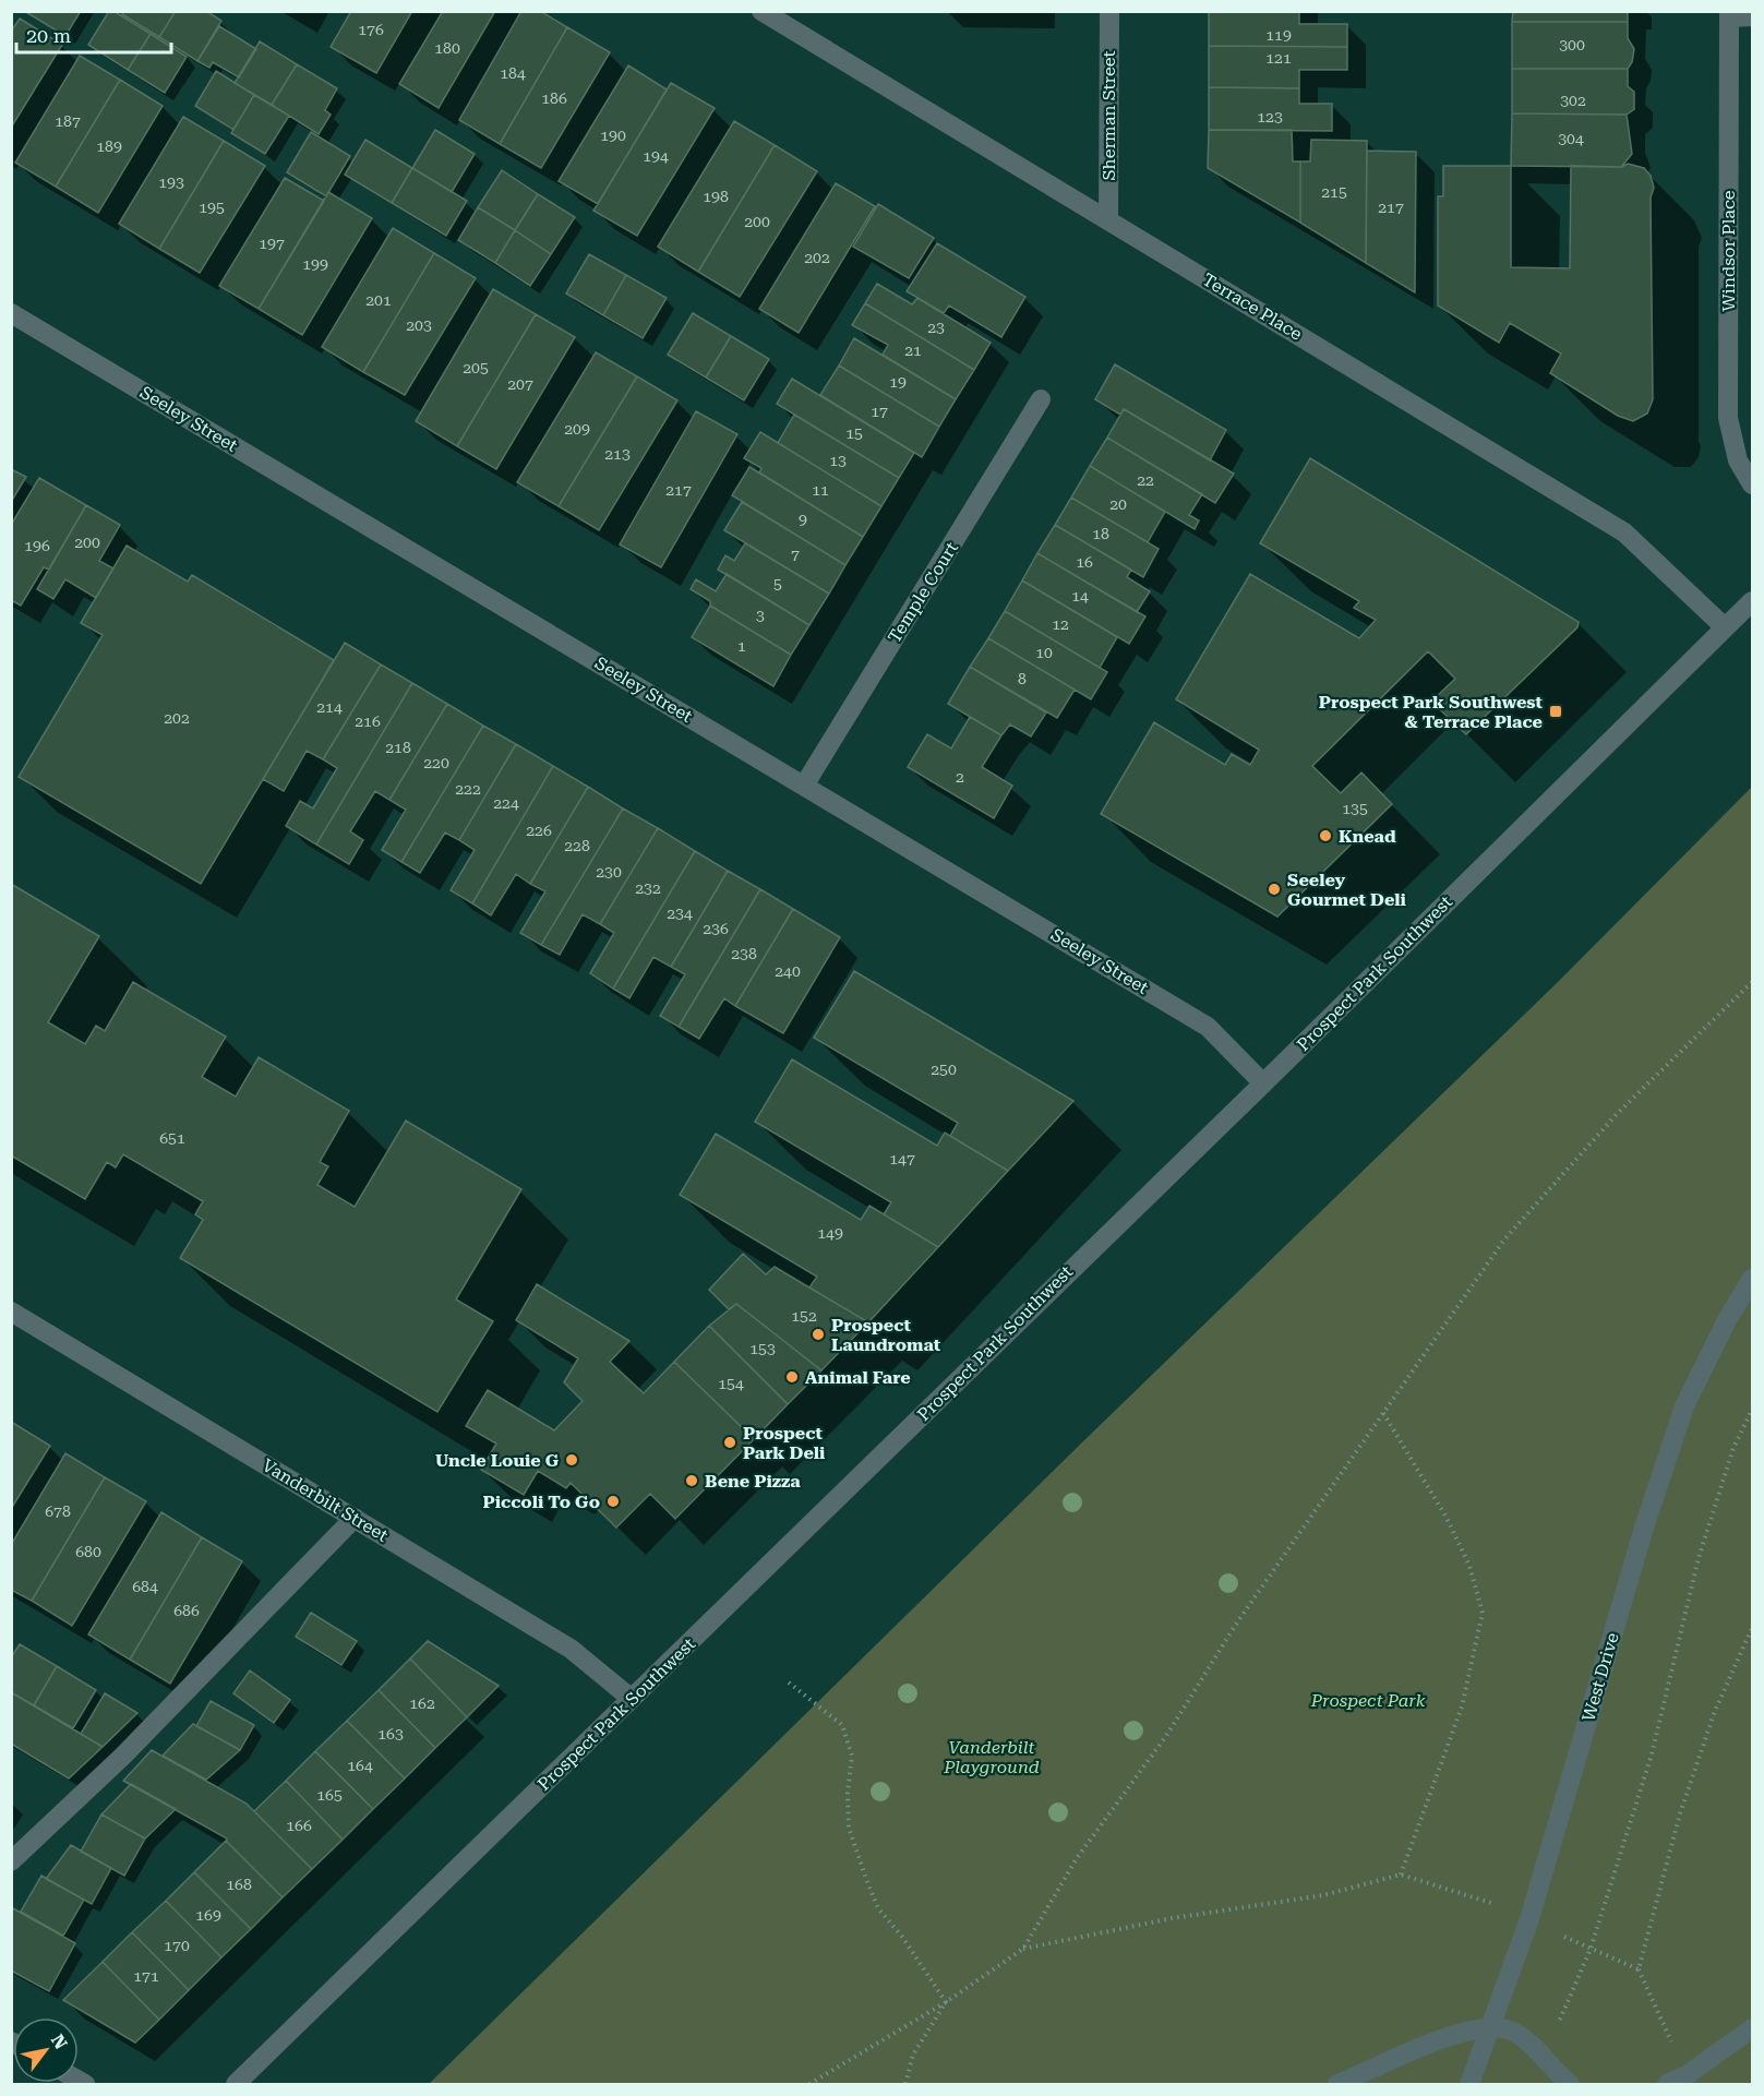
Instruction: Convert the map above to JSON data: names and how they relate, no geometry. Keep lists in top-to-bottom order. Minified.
{"streets":{"street":["Sherman Street","Windsor Place","Terrace Place","Seeley Street","Temple Court","Prospect Park Southwest","Vanderbilt Street","West Drive"]},"crossings":[["Sherman Street","Terrace Place"],["Terrace Place","Prospect Park Southwest"],["Seeley Street","Temple Court"],["Seeley Street","Prospect Park Southwest"],["Prospect Park Southwest","Vanderbilt Street"]],"parks":["Prospect Park","Vanderbilt Playground"],"places":{"transit":["Prospect Park Southwest & Terrace Place"],"other":["Knead","Seeley Gourmet Deli","Prospect Laundromat","Animal Fare","Prospect Park Deli","Uncle Louie G","Bene Pizza","Piccoli To Go"]},"house_numbers":["176","119","300","180","121","184","186","302","123","187","190","304","189","194","193","215","198","195","217","200","197","202","199","201","203","23","21","205","19","207","17","209","15","213","13","22","217","11","20","9","18","200","196","7","16","5","14","3","12","1","10","8","214","202","216","218","220","2","222","224","135","226","228","230","232","234","236","238","240","250","651","147","149","152","153","154","678","680","684","686","162","163","164","165","166","168","169","170","171"],"scale_bar":"20 m","north":"top right"}
